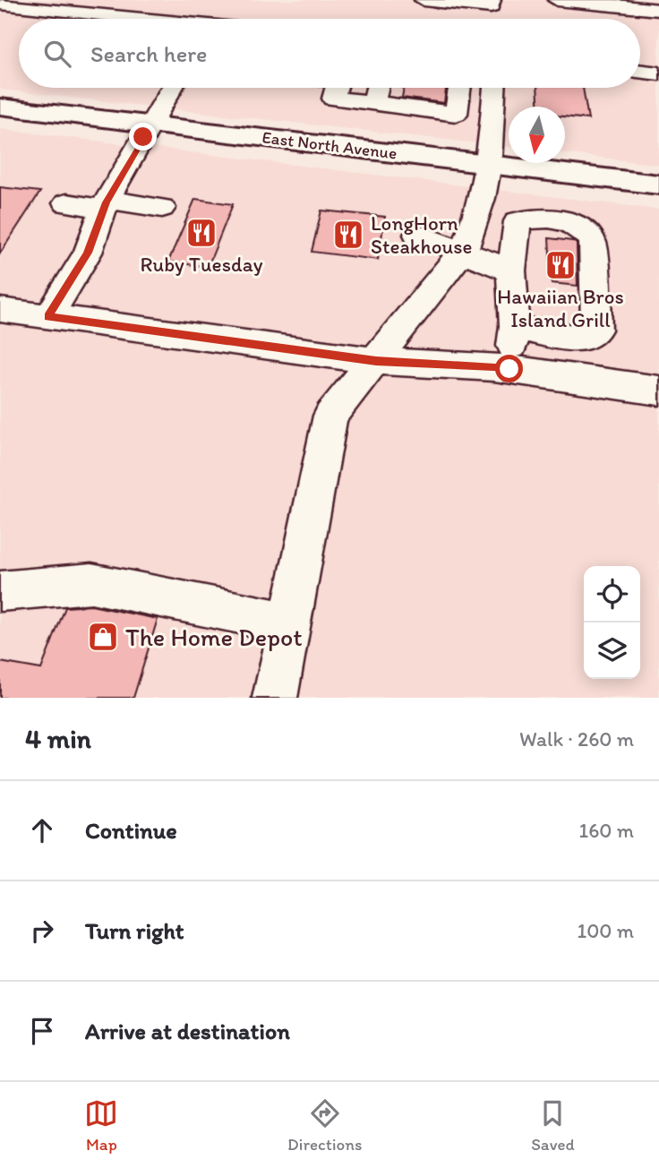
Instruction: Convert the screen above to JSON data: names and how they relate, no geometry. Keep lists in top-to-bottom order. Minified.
{"streets":{"main road":["East North Avenue"]},"places":{"restaurant":["Ruby Tuesday","LongHorn Steakhouse","Hawaiian Bros Island Grill"],"shop":["The Home Depot"]},"north":"bottom","page":{"search":"Search here","heading":["4 min","Walk · 260 m"],"list":[["Continue","160 m"],["Turn right","100 m"],"Arrive at destination"],"nav":["Map","Directions","Saved"]}}
